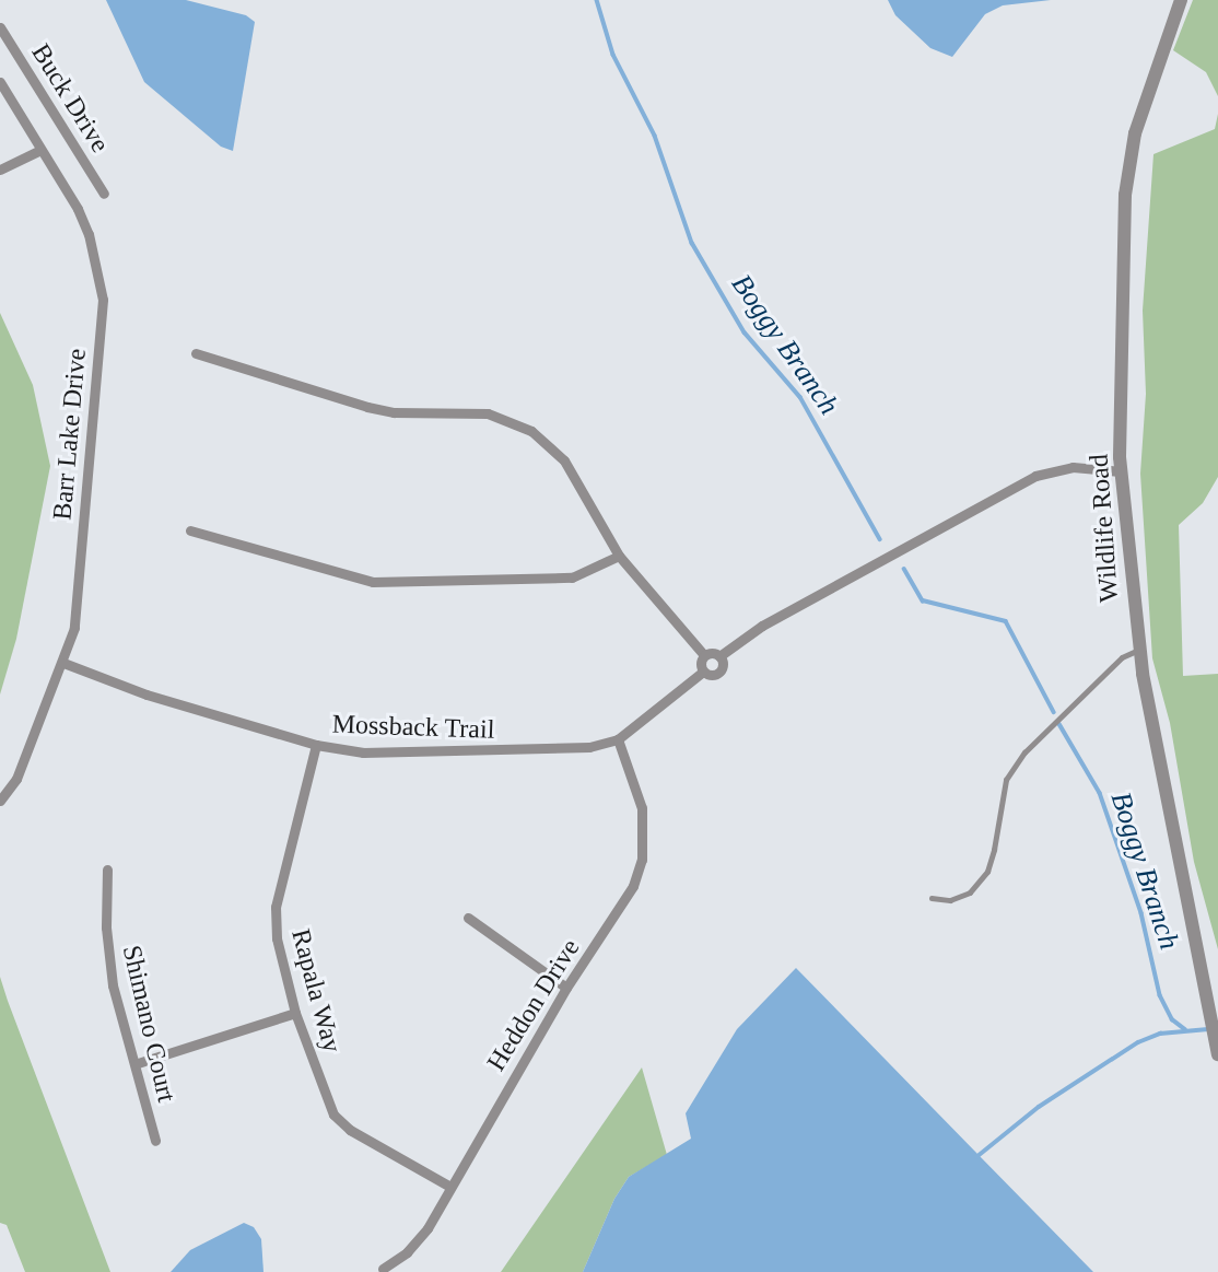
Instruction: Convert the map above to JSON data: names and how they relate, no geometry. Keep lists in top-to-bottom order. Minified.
{"streets":{"street":["Buck Drive","Barr Lake Drive","Wildlife Road","Mossback Trail","Rapala Way","Heddon Drive","Shimano Court"]},"crossings":[["Barr Lake Drive","Mossback Trail"],["Wildlife Road","Mossback Trail"],["Mossback Trail","Rapala Way"],["Mossback Trail","Heddon Drive"],["Rapala Way","Heddon Drive"]],"water":["Boggy Branch"]}
